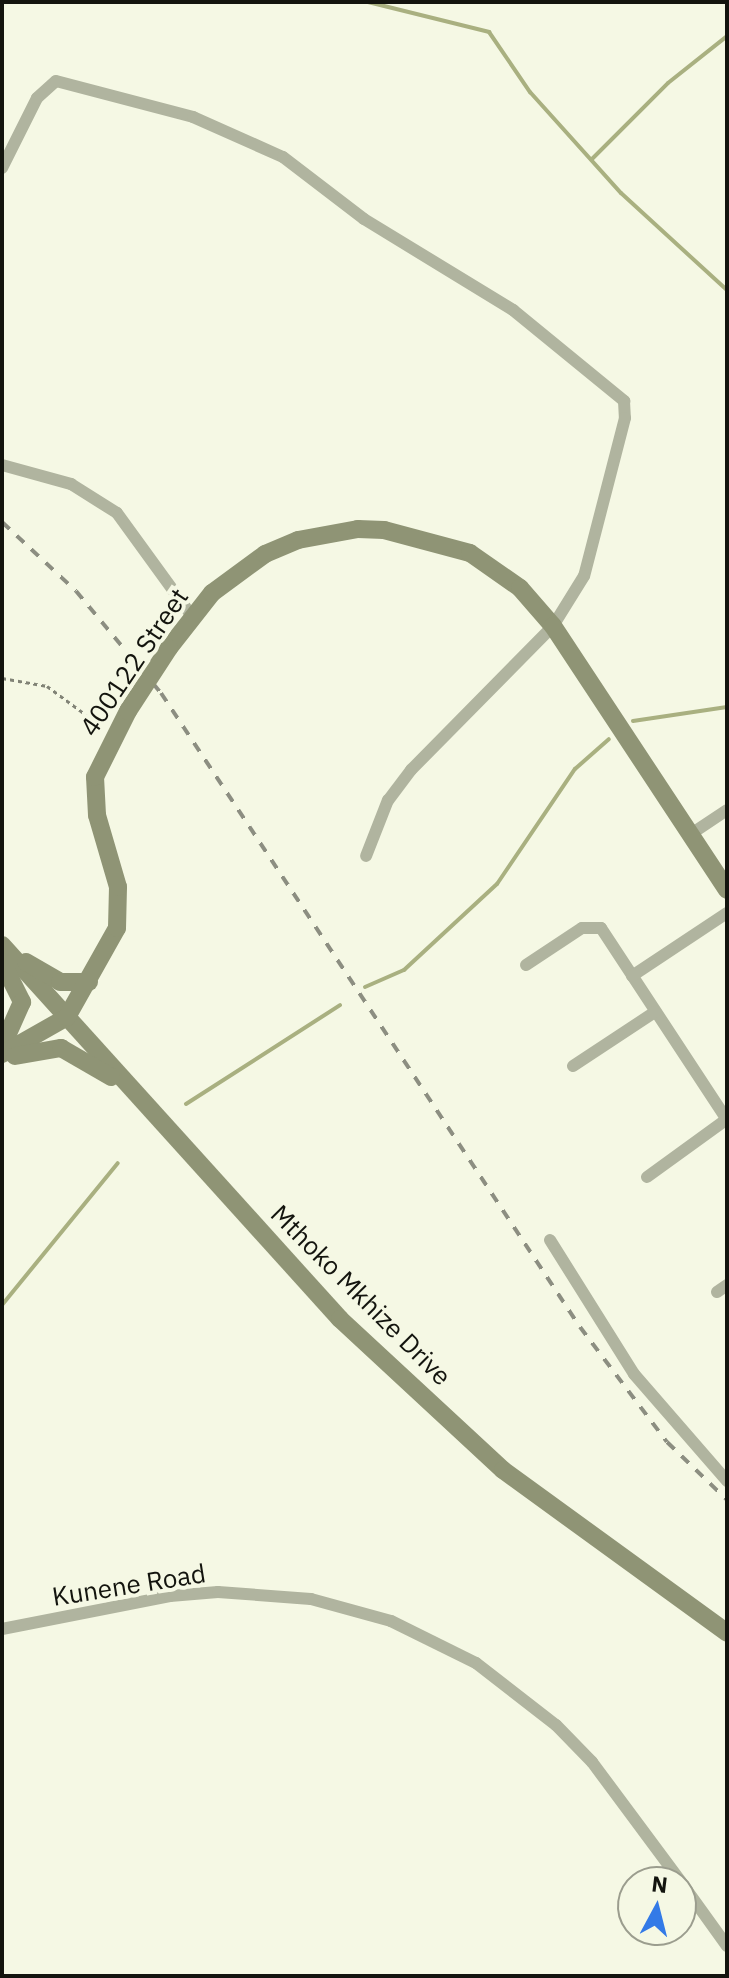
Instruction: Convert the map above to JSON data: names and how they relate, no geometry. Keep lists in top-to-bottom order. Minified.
{"streets":{"street":["400122 Street","Mthoko Mkhize Drive","Kunene Road"]},"crossings":[["400122 Street","Mthoko Mkhize Drive"]],"north":"top"}
